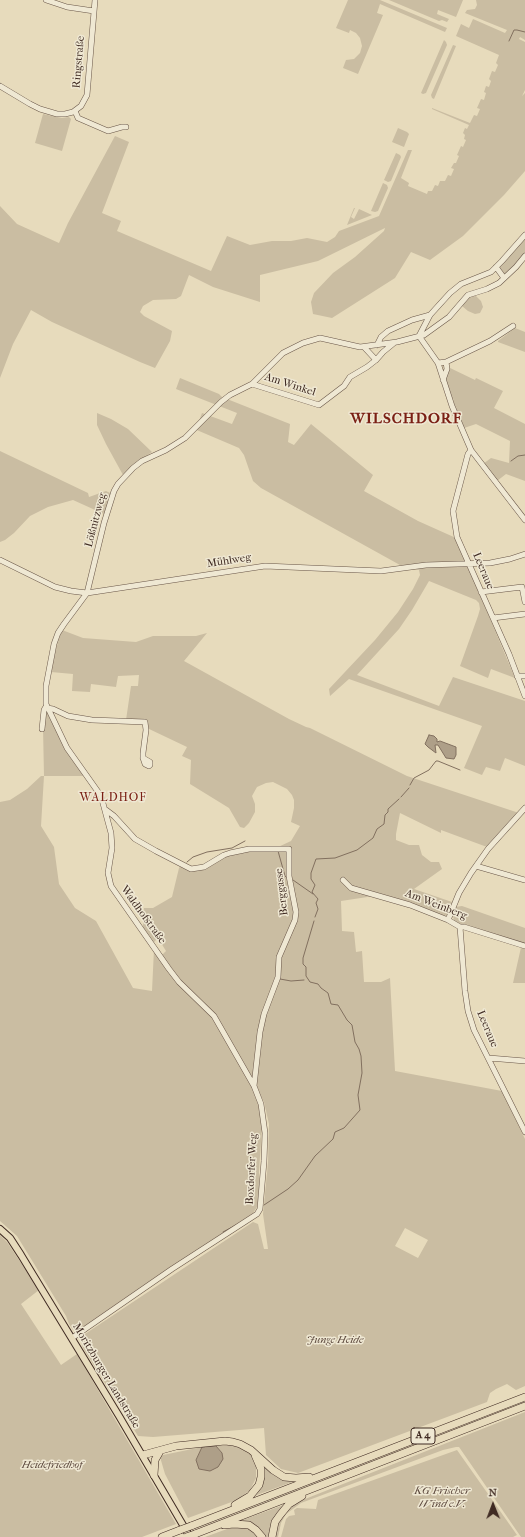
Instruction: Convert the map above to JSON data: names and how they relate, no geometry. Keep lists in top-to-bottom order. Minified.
{"streets":{"highway":["A 4"],"main road":["Moritzburger Landstraße"],"street":["Ringstraße","Am Winkel","Lößnitzweg","Mühlweg","Leeraue","Berggasse","Am Weinberg","Waldhofstraße","Boxdorfer Weg"]},"crossings":[["Am Winkel","Lößnitzweg"],["Lößnitzweg","Mühlweg"],["Lößnitzweg","Waldhofstraße"],["Mühlweg","Leeraue"],["Leeraue","Am Weinberg"],["Berggasse","Waldhofstraße"],["Berggasse","Boxdorfer Weg"],["Waldhofstraße","Boxdorfer Weg"],["Boxdorfer Weg","Moritzburger Landstraße"],["Moritzburger Landstraße","A 4"]],"districts":["WILSCHDORF","WALDHOF"],"parks":["Junge Heide","Heidefriedhof","KG Frischer Wind e.V."],"north":"top"}
